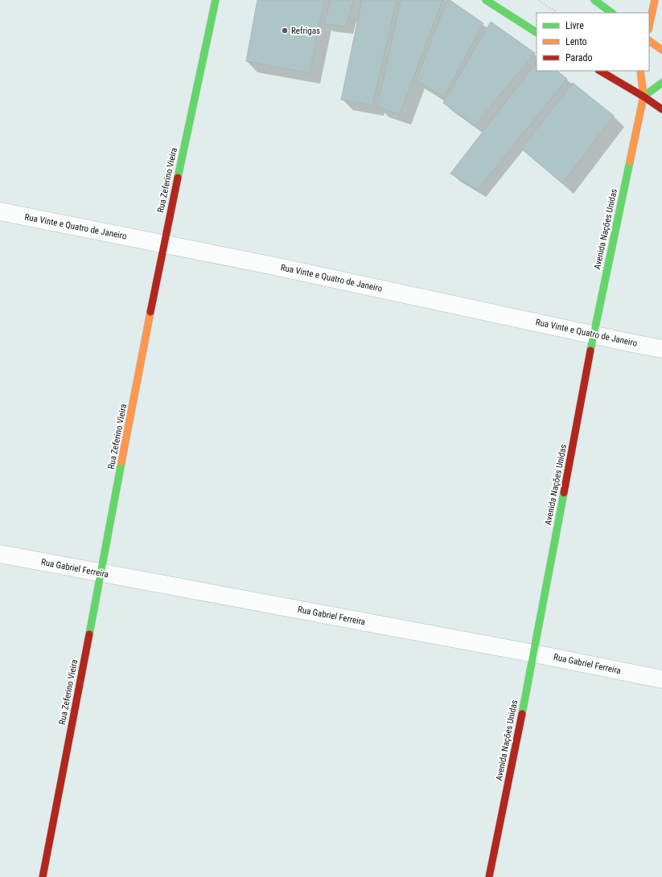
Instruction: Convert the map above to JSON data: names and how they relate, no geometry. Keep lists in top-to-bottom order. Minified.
{"streets":{"street":["Rua Zeferino Vieira","Rua Vinte e Quatro de Janeiro","Avenida Nações Unidas","Rua Gabriel Ferreira"]},"crossings":[["Rua Zeferino Vieira","Rua Vinte e Quatro de Janeiro"],["Rua Zeferino Vieira","Rua Gabriel Ferreira"],["Rua Vinte e Quatro de Janeiro","Avenida Nações Unidas"],["Avenida Nações Unidas","Rua Gabriel Ferreira"]],"places":["Refrigas"],"legend":["Livre","Lento","Parado"]}
